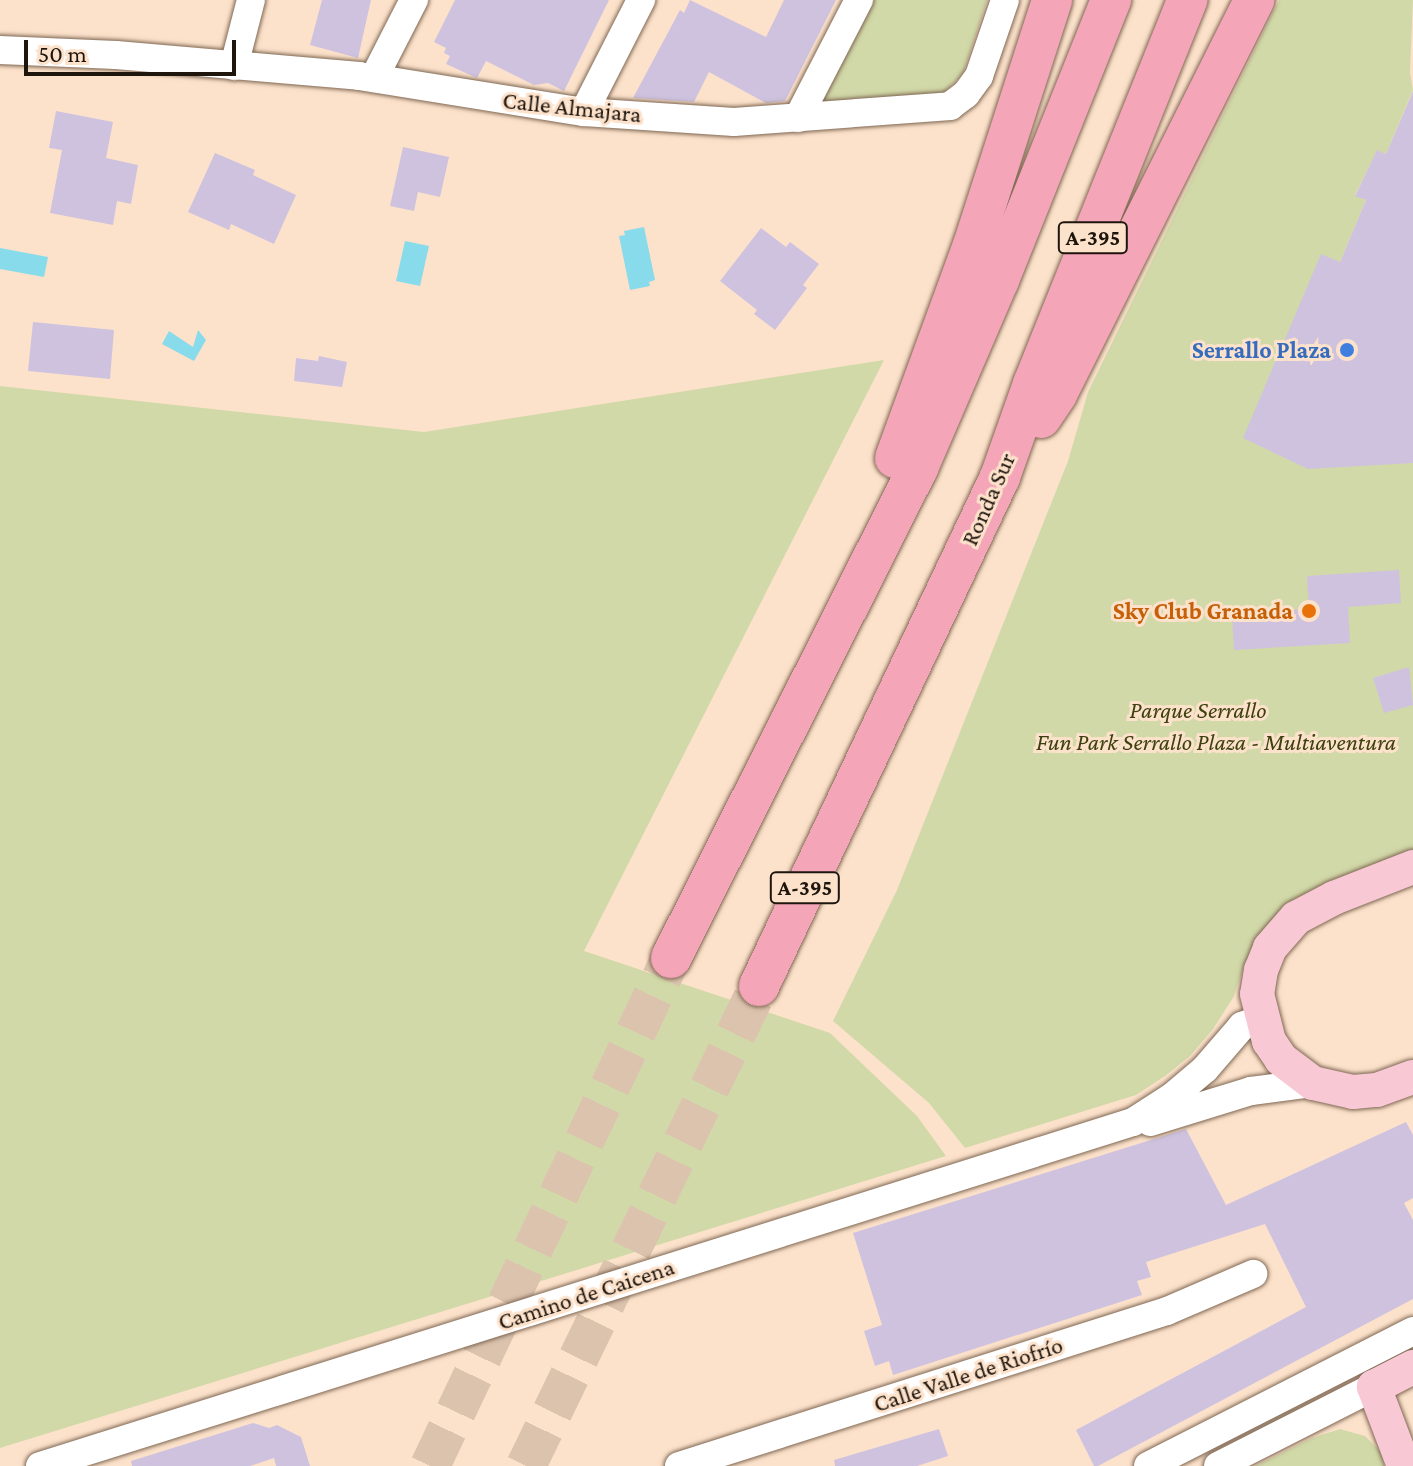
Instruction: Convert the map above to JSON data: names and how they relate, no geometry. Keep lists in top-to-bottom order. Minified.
{"streets":{"highway":["A-395","Ronda Sur"],"street":["Calle Almajara","Camino de Caicena","Calle Valle de Riofrío"]},"parks":["Parque Serrallo","Fun Park Serrallo Plaza - Multiaventura"],"places":["Serrallo Plaza","Sky Club Granada"],"scale_bar":"50 m"}
